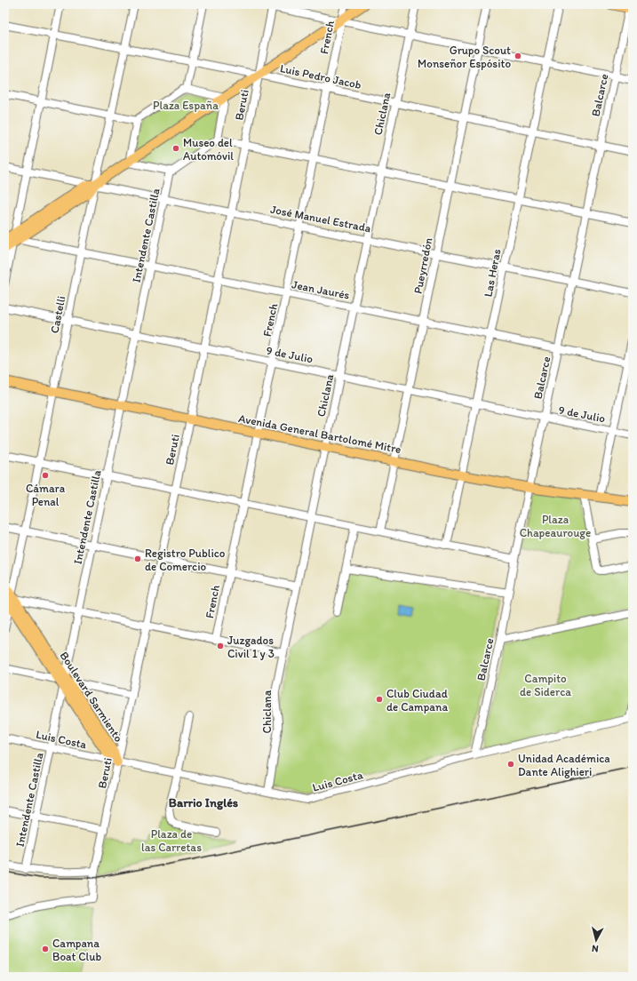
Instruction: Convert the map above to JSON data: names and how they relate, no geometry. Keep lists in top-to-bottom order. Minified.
{"streets":{"main road":["Avenida General Bartolomé Mitre","Boulevard Sarmiento"],"street":["French","Luis Pedro Jacob","Balcarce","Beruti","Chiclana","José Manuel Estrada","Intendente Castilla","Pueyrredón","Las Heras","Jean Jaurés","Castelli","9 de Julio","Luis Costa"]},"crossings":[["French","Luis Pedro Jacob"],["French","José Manuel Estrada"],["French","Jean Jaurés"],["French","9 de Julio"],["French","Avenida General Bartolomé Mitre"],["Luis Pedro Jacob","Balcarce"],["Luis Pedro Jacob","Beruti"],["Luis Pedro Jacob","Chiclana"],["Luis Pedro Jacob","Pueyrredón"],["Luis Pedro Jacob","Las Heras"],["Luis Pedro Jacob","Castelli"],["Balcarce","José Manuel Estrada"],["Balcarce","Jean Jaurés"],["Balcarce","9 de Julio"],["Balcarce","Avenida General Bartolomé Mitre"],["Balcarce","Luis Costa"],["Beruti","José Manuel Estrada"],["Beruti","Jean Jaurés"],["Beruti","9 de Julio"],["Beruti","Avenida General Bartolomé Mitre"],["Beruti","Boulevard Sarmiento"],["Beruti","Luis Costa"],["Chiclana","José Manuel Estrada"],["Chiclana","Jean Jaurés"],["Chiclana","9 de Julio"],["Chiclana","Avenida General Bartolomé Mitre"],["Chiclana","Luis Costa"],["José Manuel Estrada","Intendente Castilla"],["José Manuel Estrada","Pueyrredón"],["José Manuel Estrada","Las Heras"],["José Manuel Estrada","Castelli"],["Intendente Castilla","Jean Jaurés"],["Intendente Castilla","9 de Julio"],["Intendente Castilla","Avenida General Bartolomé Mitre"],["Intendente Castilla","Boulevard Sarmiento"],["Intendente Castilla","Luis Costa"],["Pueyrredón","Jean Jaurés"],["Pueyrredón","9 de Julio"],["Pueyrredón","Avenida General Bartolomé Mitre"],["Las Heras","Jean Jaurés"],["Las Heras","9 de Julio"],["Las Heras","Avenida General Bartolomé Mitre"],["Jean Jaurés","Castelli"],["Castelli","9 de Julio"],["Castelli","Avenida General Bartolomé Mitre"],["Castelli","Boulevard Sarmiento"],["Boulevard Sarmiento","Luis Costa"]],"districts":["Barrio Inglés"],"parks":["Plaza España","Plaza Chapeaurouge","Campito de Siderca","Plaza de las Carretas"],"places":["Grupo Scout Monseñor Espósito","Museo del Automóvil","Cámara Penal","Registro Publico de Comercio","Juzgados Civil 1 y 3","Club Ciudad de Campana","Unidad Académica Dante Alighieri","Campana Boat Club"],"north":"bottom"}
